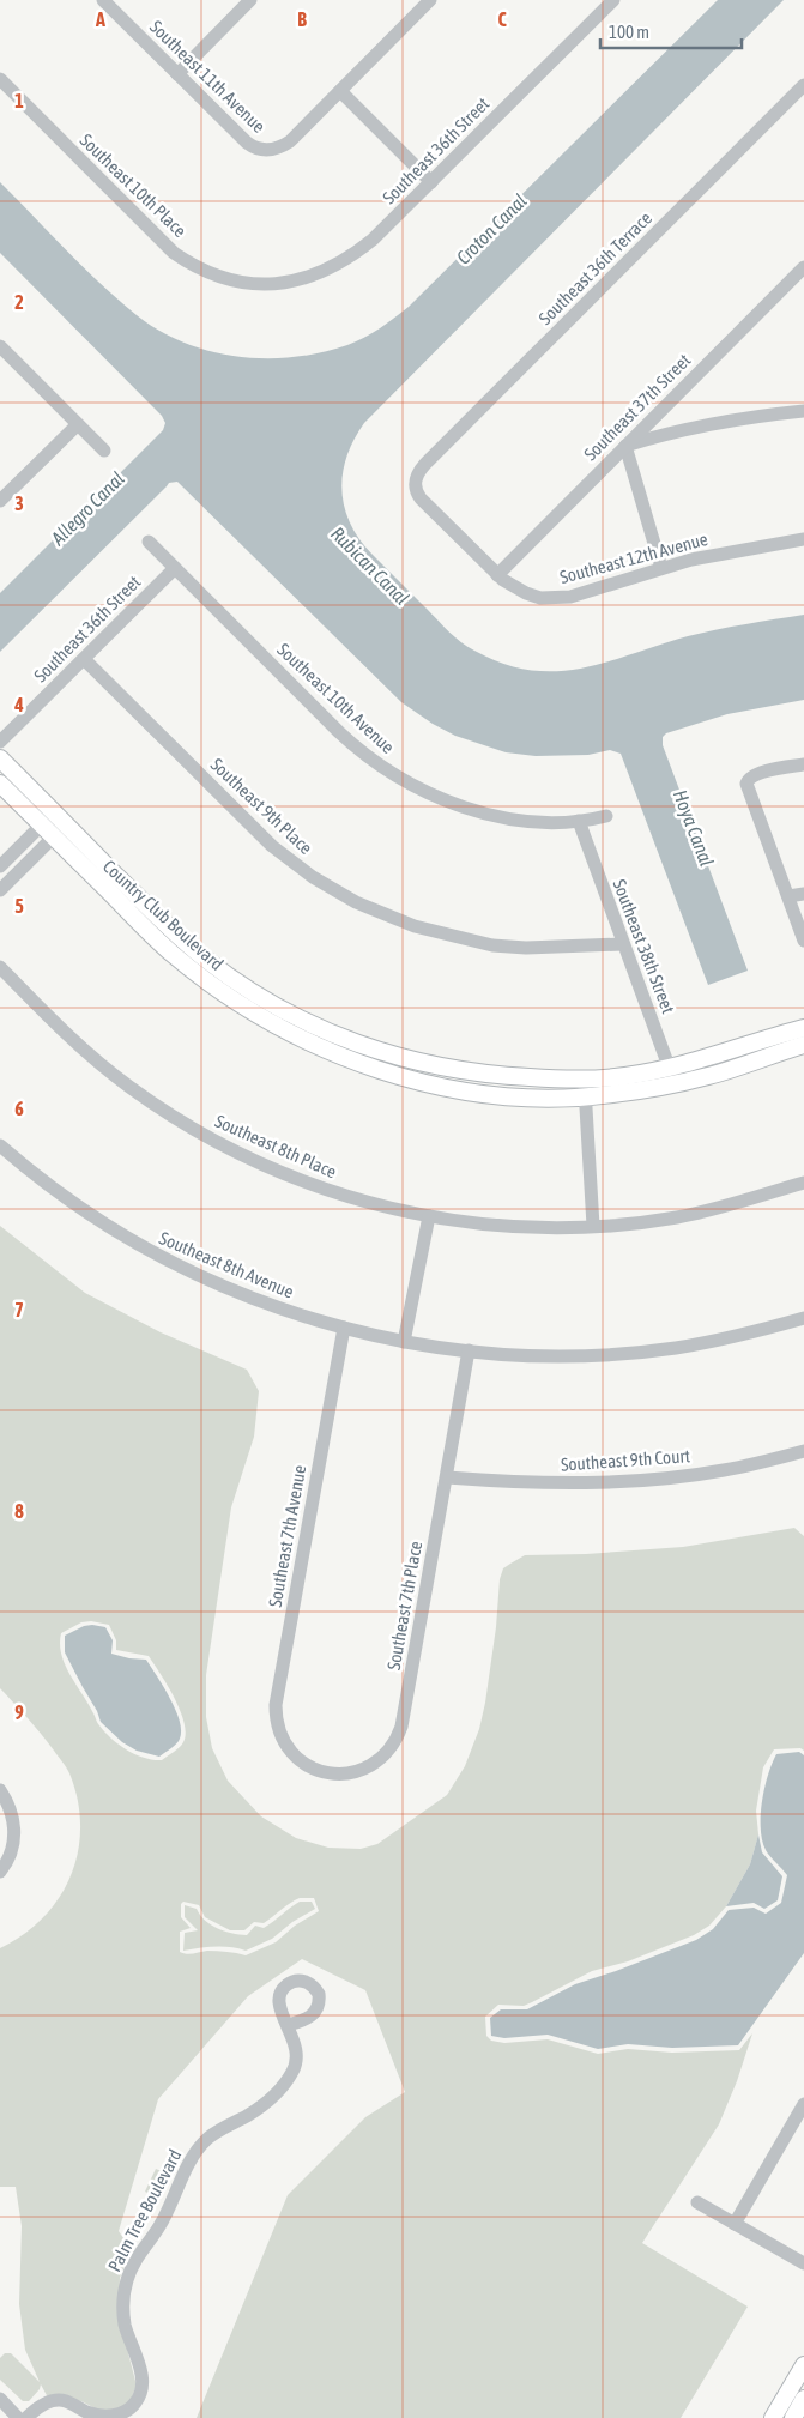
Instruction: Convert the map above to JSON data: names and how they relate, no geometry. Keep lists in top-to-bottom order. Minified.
{"streets":{"main road":["Country Club Boulevard"],"street":["Southeast 11th Avenue","Southeast 36th Street","Southeast 10th Place","Southeast 36th Terrace","Southeast 37th Street","Southeast 12th Avenue","Southeast 10th Avenue","Southeast 9th Place","Southeast 38th Street","Southeast 8th Place","Southeast 8th Avenue","Southeast 9th Court","Southeast 7th Avenue","Southeast 7th Place","Palm Tree Boulevard"]},"crossings":[["Southeast 36th Street","Southeast 10th Place"],["Southeast 36th Street","Southeast 10th Avenue"],["Southeast 36th Street","Southeast 9th Place"],["Southeast 36th Terrace","Southeast 12th Avenue"],["Southeast 37th Street","Southeast 12th Avenue"],["Southeast 10th Avenue","Southeast 38th Street"],["Southeast 9th Place","Southeast 38th Street"],["Country Club Boulevard","Southeast 38th Street"],["Southeast 8th Avenue","Southeast 7th Avenue"],["Southeast 8th Avenue","Southeast 7th Place"],["Southeast 9th Court","Southeast 7th Place"],["Southeast 7th Avenue","Southeast 7th Place"]],"water":["Croton Canal","Allegro Canal","Rubican Canal","Hoya Canal"],"scale_bar":"100 m","grid":{"columns":["A","B","C"],"rows":["1","2","3","4","5","6","7","8","9"]}}
